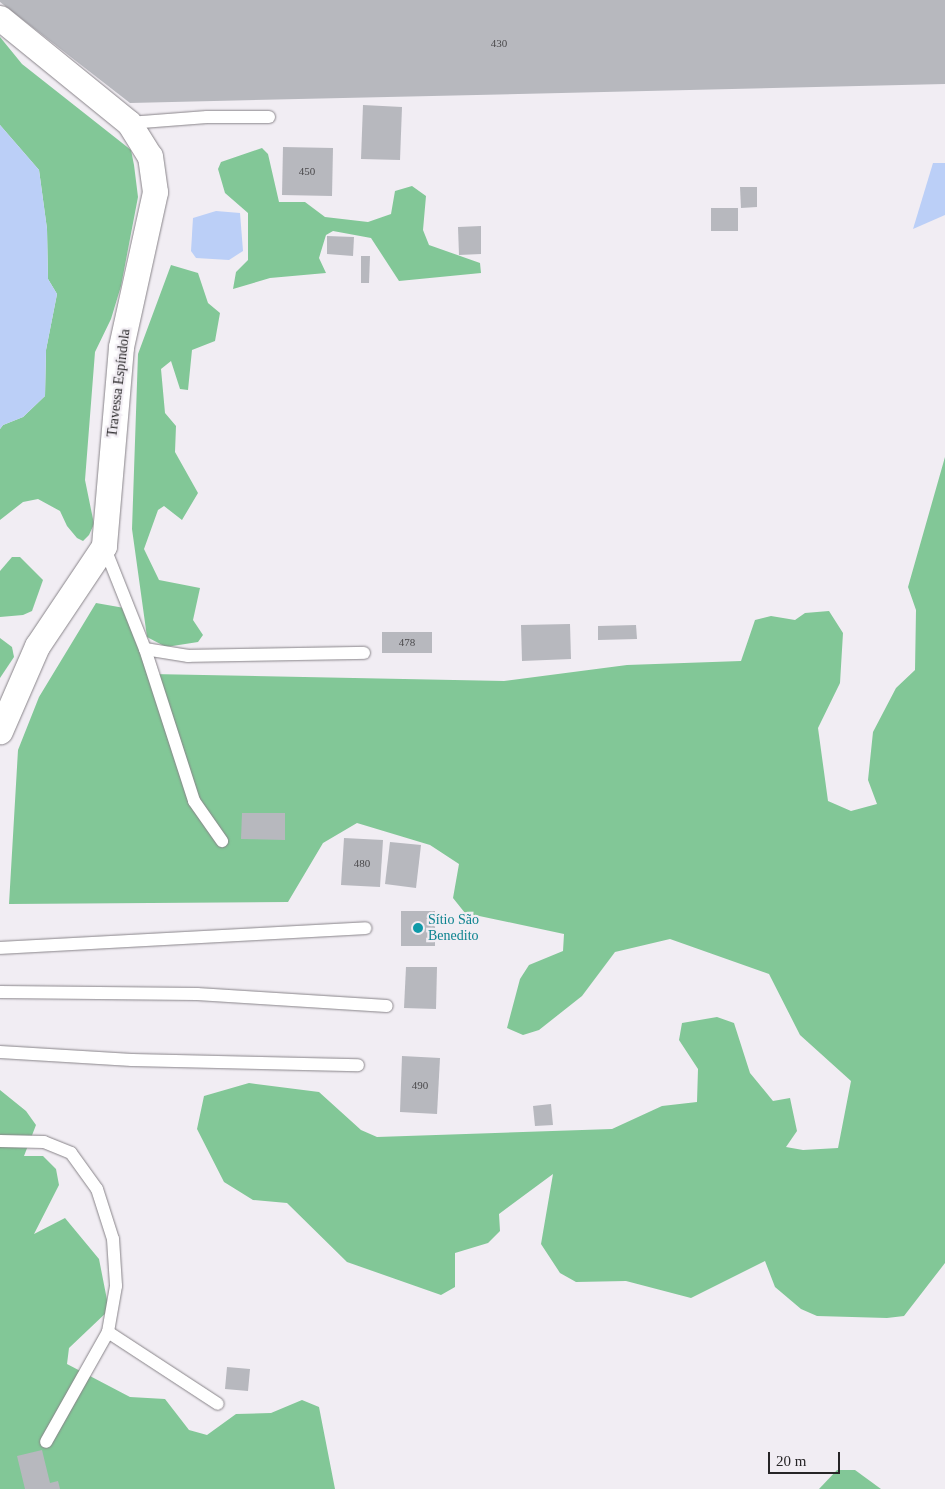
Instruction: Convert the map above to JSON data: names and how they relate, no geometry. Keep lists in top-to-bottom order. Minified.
{"streets":{"street":["Travessa Espíndola"]},"places":["Sítio São Benedito"],"house_numbers":["430","450","478","480","490"],"scale_bar":"20 m"}
